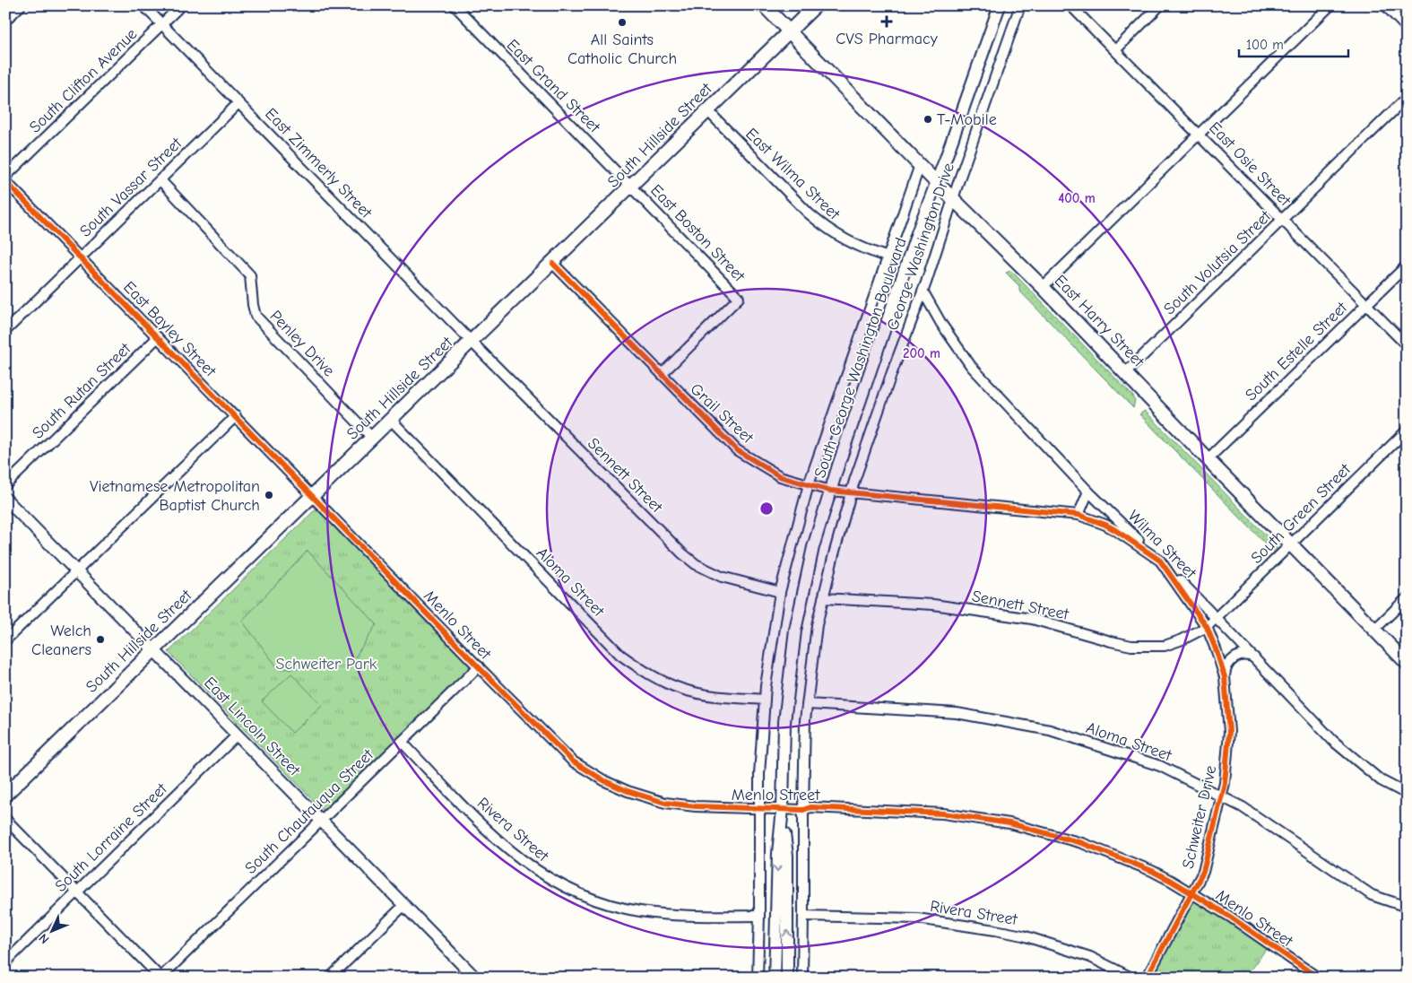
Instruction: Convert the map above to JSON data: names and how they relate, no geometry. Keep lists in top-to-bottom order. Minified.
{"streets":{"main road":["South Hillside Street","East Harry Street"],"street":["South Clifton Avenue","East Grand Street","East Zimmerly Street","East Osie Street","East Wilma Street","South Vassar Street","East Boston Street","George Washington Drive","South Volutsia Street","East Bayley Street","Penley Drive","South Estelle Street","South George Washington Boulevard","South Rutan Street","Grail Street","Sennett Street","South Green Street","Wilma Street","Aloma Street","Menlo Street","East Lincoln Street","South Chautauqua Street","Schweiter Drive","Rivera Street","South Lorraine Street"]},"crossings":[["South Clifton Avenue","East Zimmerly Street"],["East Grand Street","South Hillside Street"],["East Grand Street","East Boston Street"],["South Hillside Street","East Zimmerly Street"],["South Hillside Street","East Wilma Street"],["South Hillside Street","East Boston Street"],["South Hillside Street","East Harry Street"],["South Hillside Street","East Bayley Street"],["South Hillside Street","Penley Drive"],["South Hillside Street","Grail Street"],["South Hillside Street","Sennett Street"],["South Hillside Street","Aloma Street"],["South Hillside Street","Menlo Street"],["South Hillside Street","East Lincoln Street"],["East Zimmerly Street","South Vassar Street"],["East Zimmerly Street","Sennett Street"],["East Osie Street","South Volutsia Street"],["East Osie Street","South Estelle Street"],["East Wilma Street","George Washington Drive"],["South Vassar Street","East Bayley Street"],["South Vassar Street","Penley Drive"],["East Boston Street","Grail Street"],["George Washington Drive","East Harry Street"],["George Washington Drive","Grail Street"],["George Washington Drive","Sennett Street"],["George Washington Drive","Wilma Street"],["George Washington Drive","Aloma Street"],["George Washington Drive","Menlo Street"],["George Washington Drive","Rivera Street"],["South Volutsia Street","East Harry Street"],["East Harry Street","South Estelle Street"],["East Harry Street","South George Washington Boulevard"],["East Harry Street","South Green Street"],["East Bayley Street","South Rutan Street"],["East Bayley Street","Menlo Street"],["South George Washington Boulevard","Grail Street"],["South George Washington Boulevard","Menlo Street"],["Grail Street","Wilma Street"],["Grail Street","Schweiter Drive"],["Sennett Street","South Green Street"],["Sennett Street","Schweiter Drive"],["South Green Street","Wilma Street"],["South Green Street","Schweiter Drive"],["Wilma Street","Schweiter Drive"],["Aloma Street","Schweiter Drive"],["Menlo Street","South Chautauqua Street"],["Menlo Street","Schweiter Drive"],["East Lincoln Street","South Chautauqua Street"],["East Lincoln Street","South Lorraine Street"],["South Chautauqua Street","Rivera Street"]],"parks":["Schweiter Park"],"places":{"health":["CVS Pharmacy"],"other":["All Saints Catholic Church","T-Mobile","Vietnamese Metropolitan Baptist Church","Welch Cleaners"]},"scale_bar":"100 m","north":"bottom left","rings":["400 m","200 m"]}
